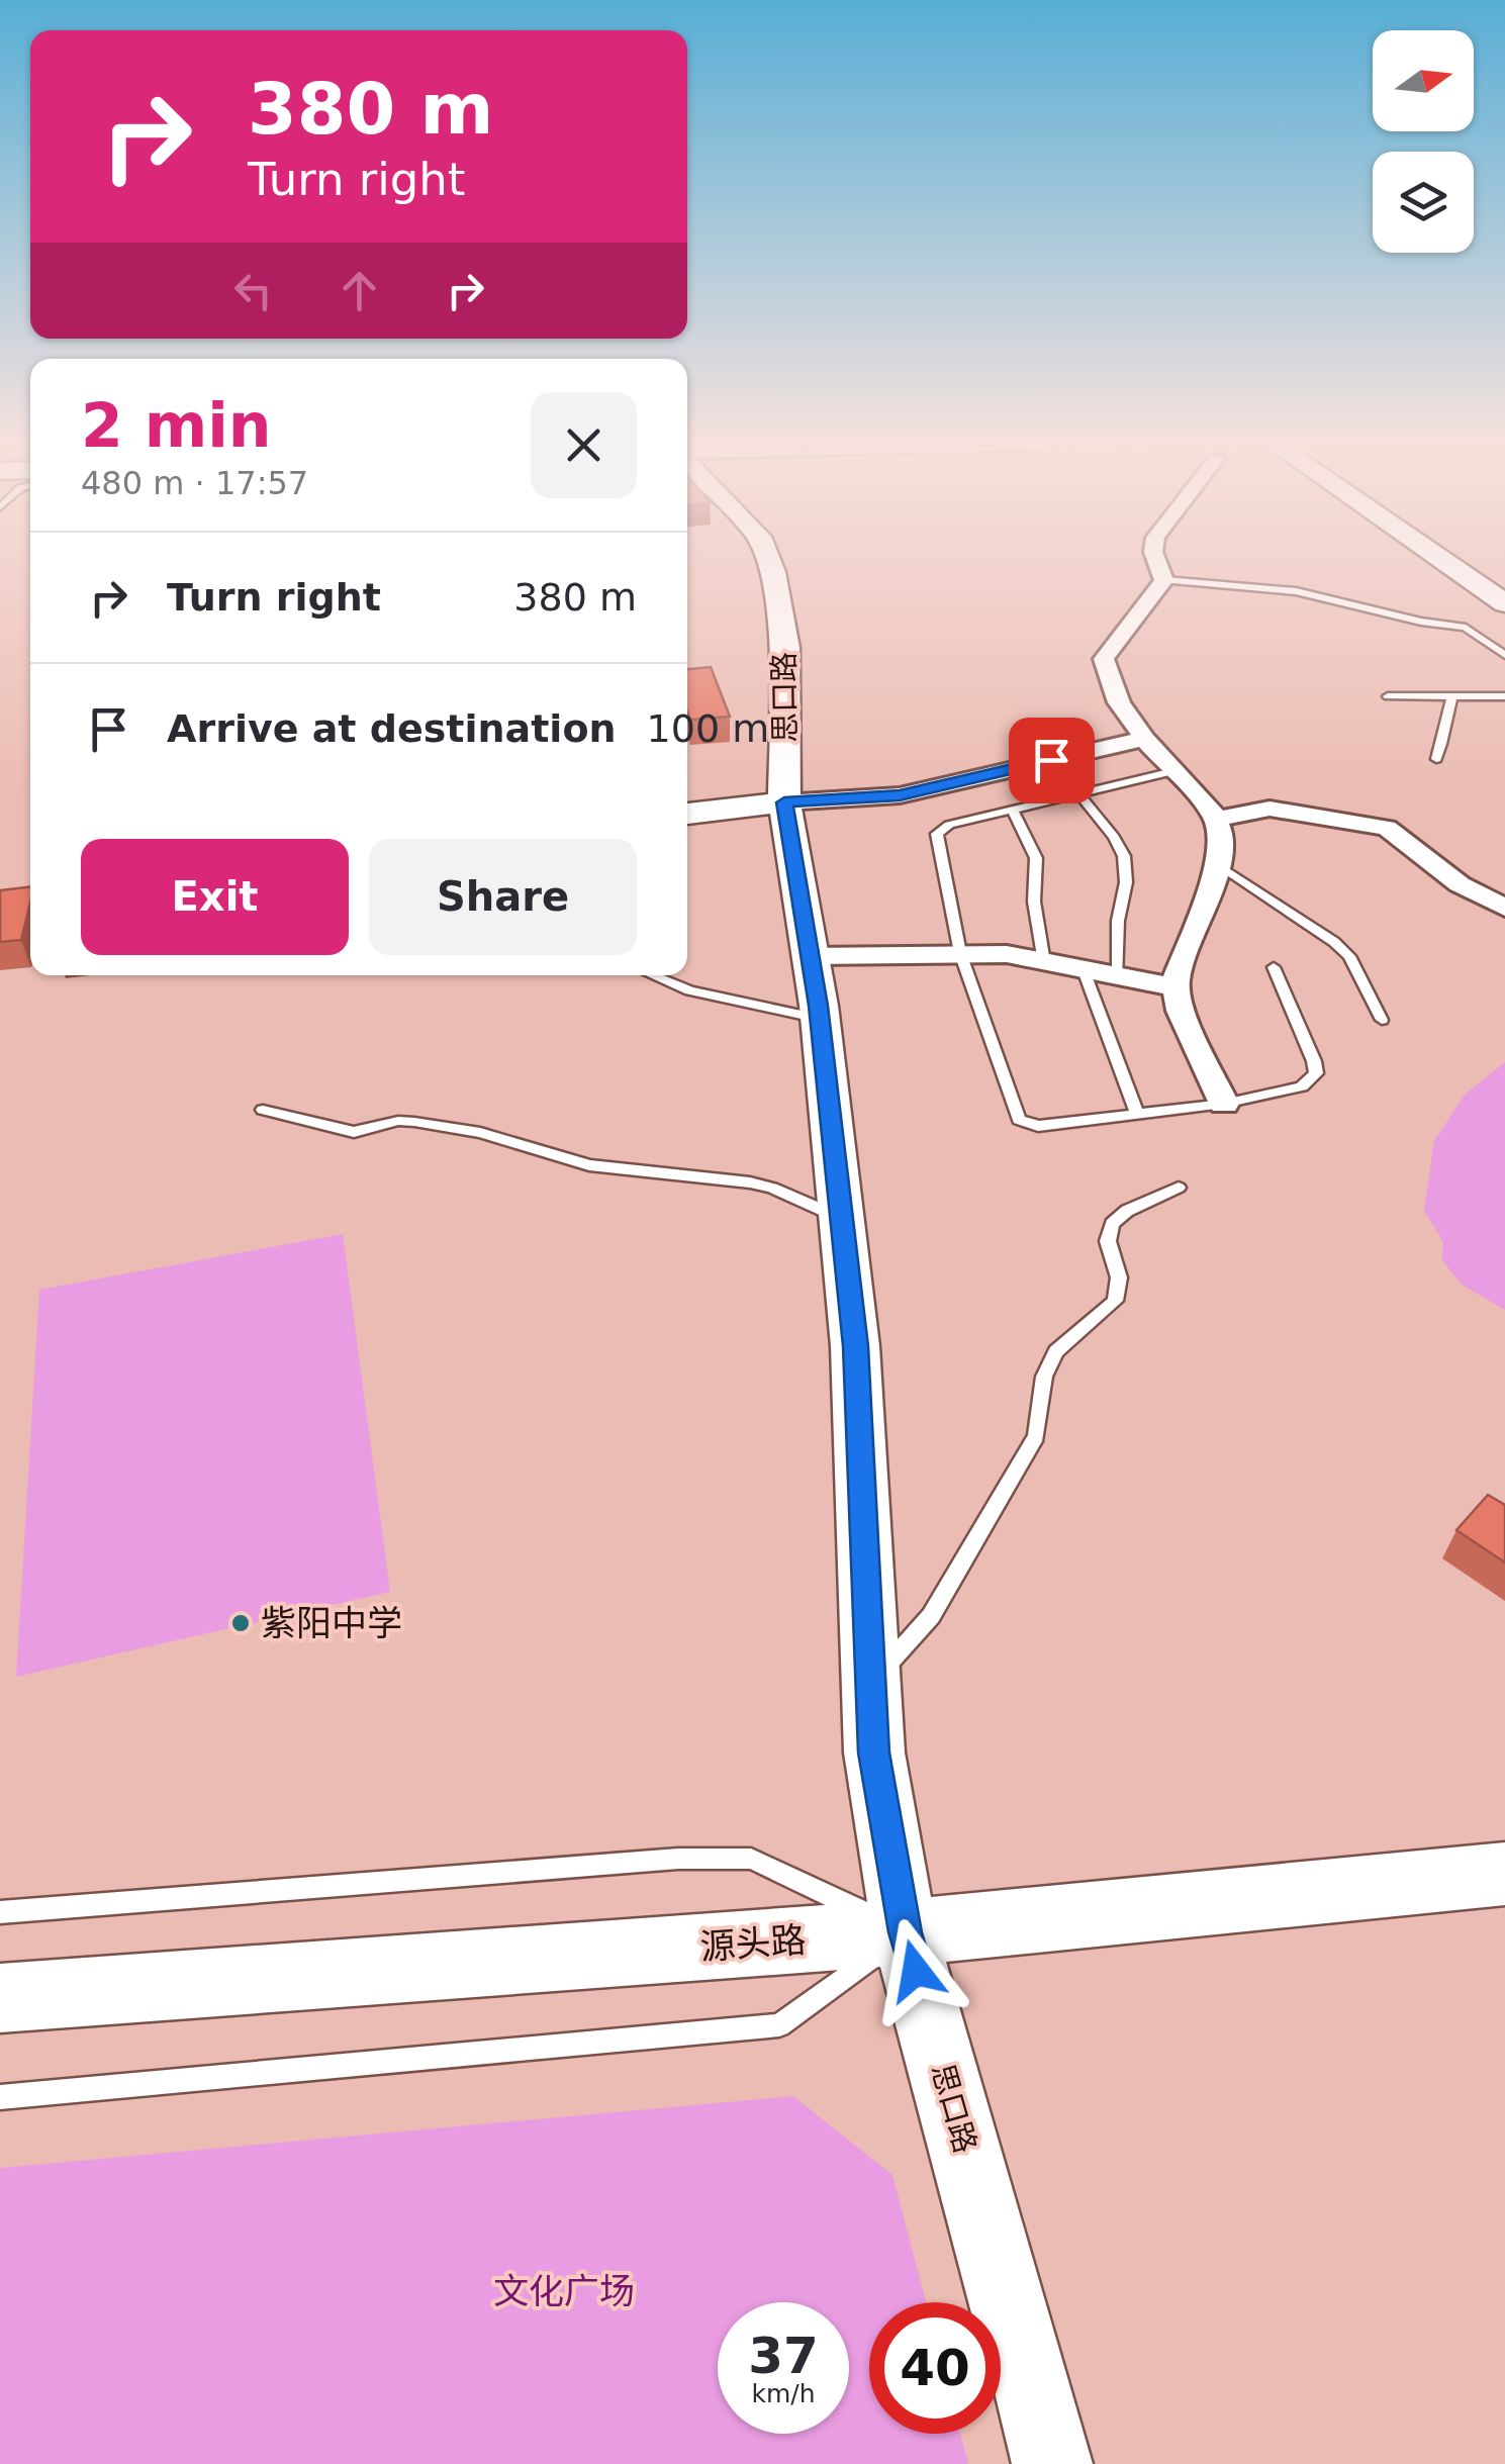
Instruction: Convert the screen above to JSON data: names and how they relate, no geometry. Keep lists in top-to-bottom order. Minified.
{"streets":{"street":["思口路","源头路"]},"crossings":[["思口路","源头路"]],"parks":["文化广场"],"places":["紫阳中学"],"north":"right","page":{"turn":["380 m","Turn right"],"heading":["2 min","480 m · 17:57"],"list":[{"name":"Turn right","value":"380 m"},{"name":"Arrive at destination","value":"100 m"}],"buttons":["Exit","Share"],"speed":"37 km/h","limit":"40"}}
